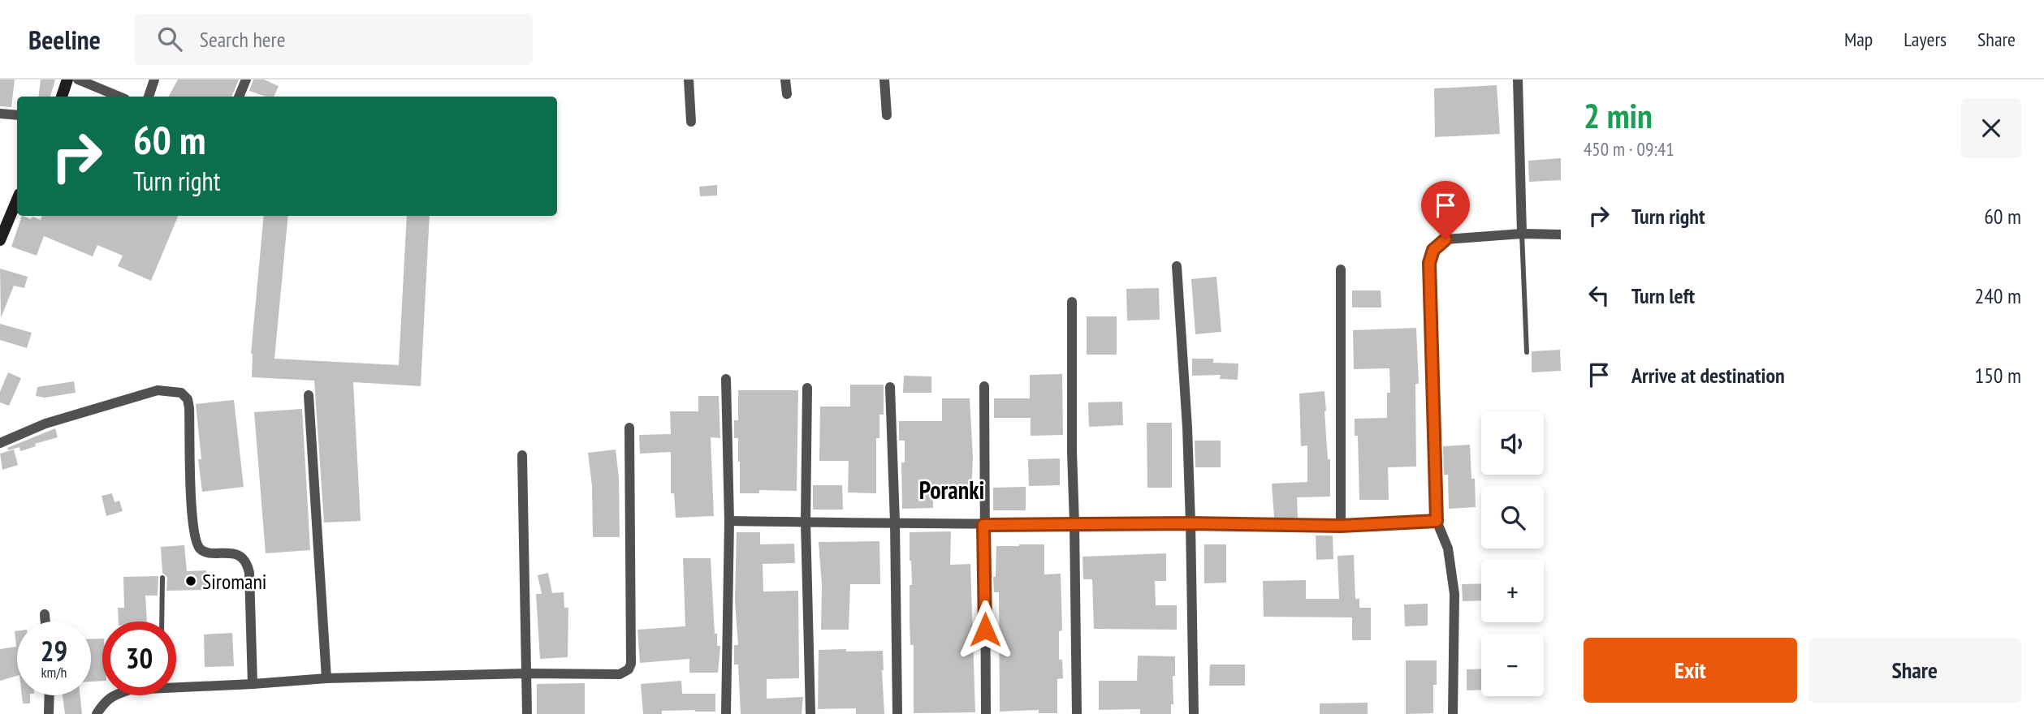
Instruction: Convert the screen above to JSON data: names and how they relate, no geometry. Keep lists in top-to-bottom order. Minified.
{"districts":["Poranki"],"places":["Siromani"],"page":{"header":"Beeline","search":"Search here","nav":["Map","Layers","Share"],"heading":["2 min","450 m · 09:41"],"turn":["60 m","Turn right"],"list":[{"name":"Turn right","value":"60 m"},{"name":"Turn left","value":"240 m"},{"name":"Arrive at destination","value":"150 m"}],"map_buttons":["+","−"],"speed":"29 km/h","limit":"30","buttons":["Exit","Share"]}}
